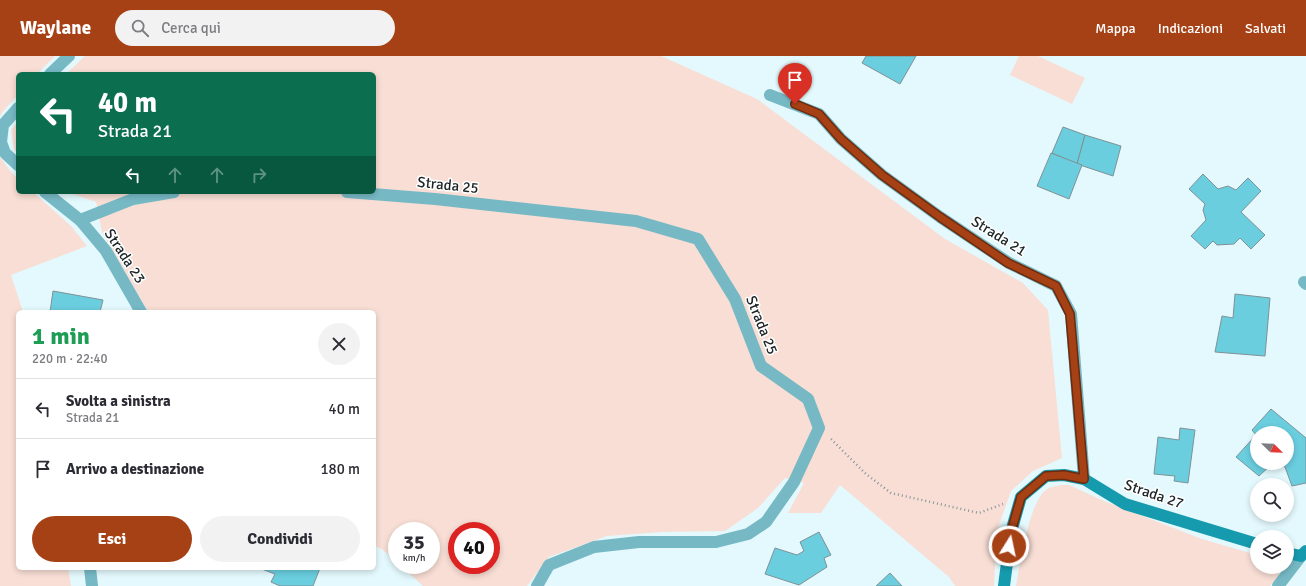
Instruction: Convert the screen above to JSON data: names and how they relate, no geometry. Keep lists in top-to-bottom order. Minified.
{"streets":{"street":["Strada 25","Strada 21","Strada 23","Strada 27"]},"crossings":[["Strada 21","Strada 27"]],"north":"bottom right","page":{"header":"Waylane","search":"Cerca qui","nav":["Mappa","Indicazioni","Salvati"],"turn":["40 m","Strada 21"],"heading":["1 min","220 m · 22:40"],"list":[{"name":"Svolta a sinistra","note":"Strada 21","value":"40 m"},{"name":"Arrivo a destinazione","value":"180 m"}],"buttons":["Esci","Condividi"],"speed":"35 km/h","limit":"40"}}
